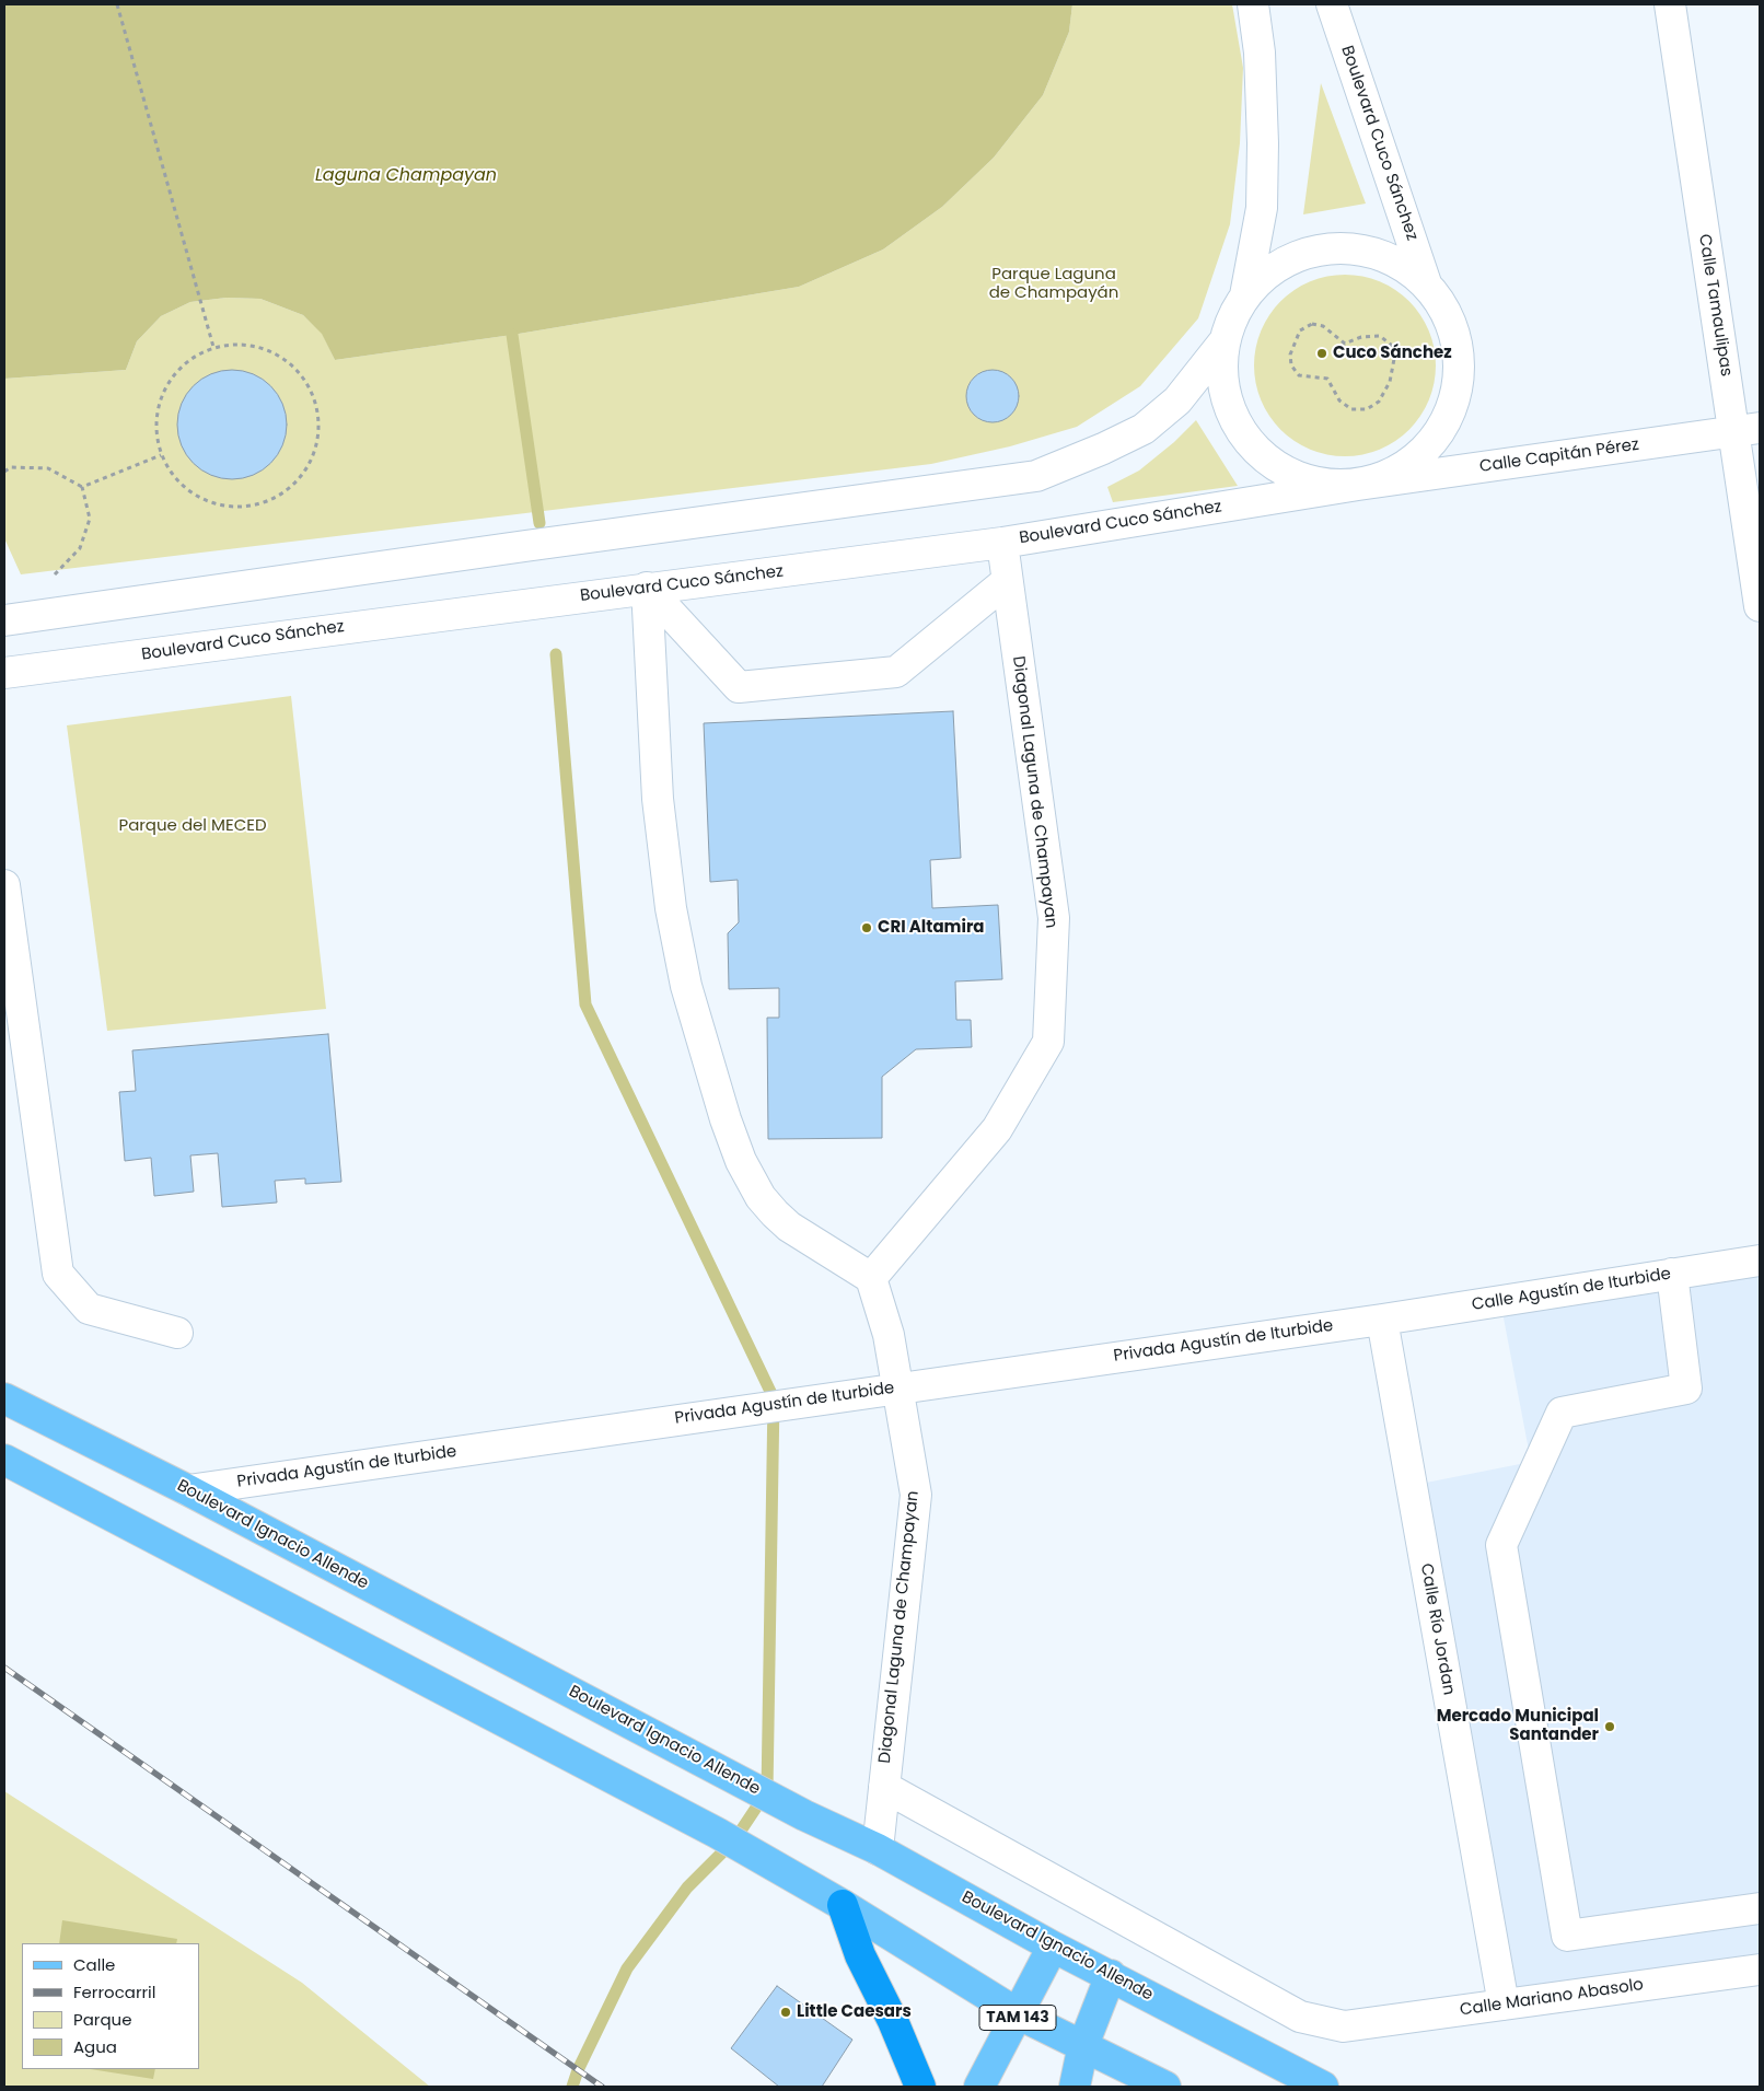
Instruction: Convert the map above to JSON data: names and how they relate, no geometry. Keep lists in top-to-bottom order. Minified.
{"streets":{"main road":["Boulevard Ignacio Allende","TAM 143"],"street":["Boulevard Cuco Sánchez","Calle Tamaulipas","Calle Capitán Pérez","Diagonal Laguna de Champayan","Calle Agustín de Iturbide","Privada Agustín de Iturbide","Calle Río Jordan","Calle Mariano Abasolo"]},"crossings":[["Boulevard Cuco Sánchez","Calle Capitán Pérez"],["Boulevard Cuco Sánchez","Diagonal Laguna de Champayan"],["Calle Tamaulipas","Calle Capitán Pérez"],["Diagonal Laguna de Champayan","Privada Agustín de Iturbide"],["Diagonal Laguna de Champayan","Boulevard Ignacio Allende"],["Diagonal Laguna de Champayan","Calle Mariano Abasolo"],["Calle Agustín de Iturbide","Privada Agustín de Iturbide"],["Calle Agustín de Iturbide","Calle Río Jordan"],["Privada Agustín de Iturbide","Boulevard Ignacio Allende"],["Privada Agustín de Iturbide","Calle Río Jordan"],["Boulevard Ignacio Allende","TAM 143"],["Calle Río Jordan","Calle Mariano Abasolo"]],"water":["Laguna Champayan"],"parks":["Parque Laguna de Champayán","Parque del MECED"],"places":["Cuco Sánchez","CRI Altamira","Mercado Municipal Santander","Little Caesars"],"legend":["Calle","Ferrocarril","Parque","Agua"]}
